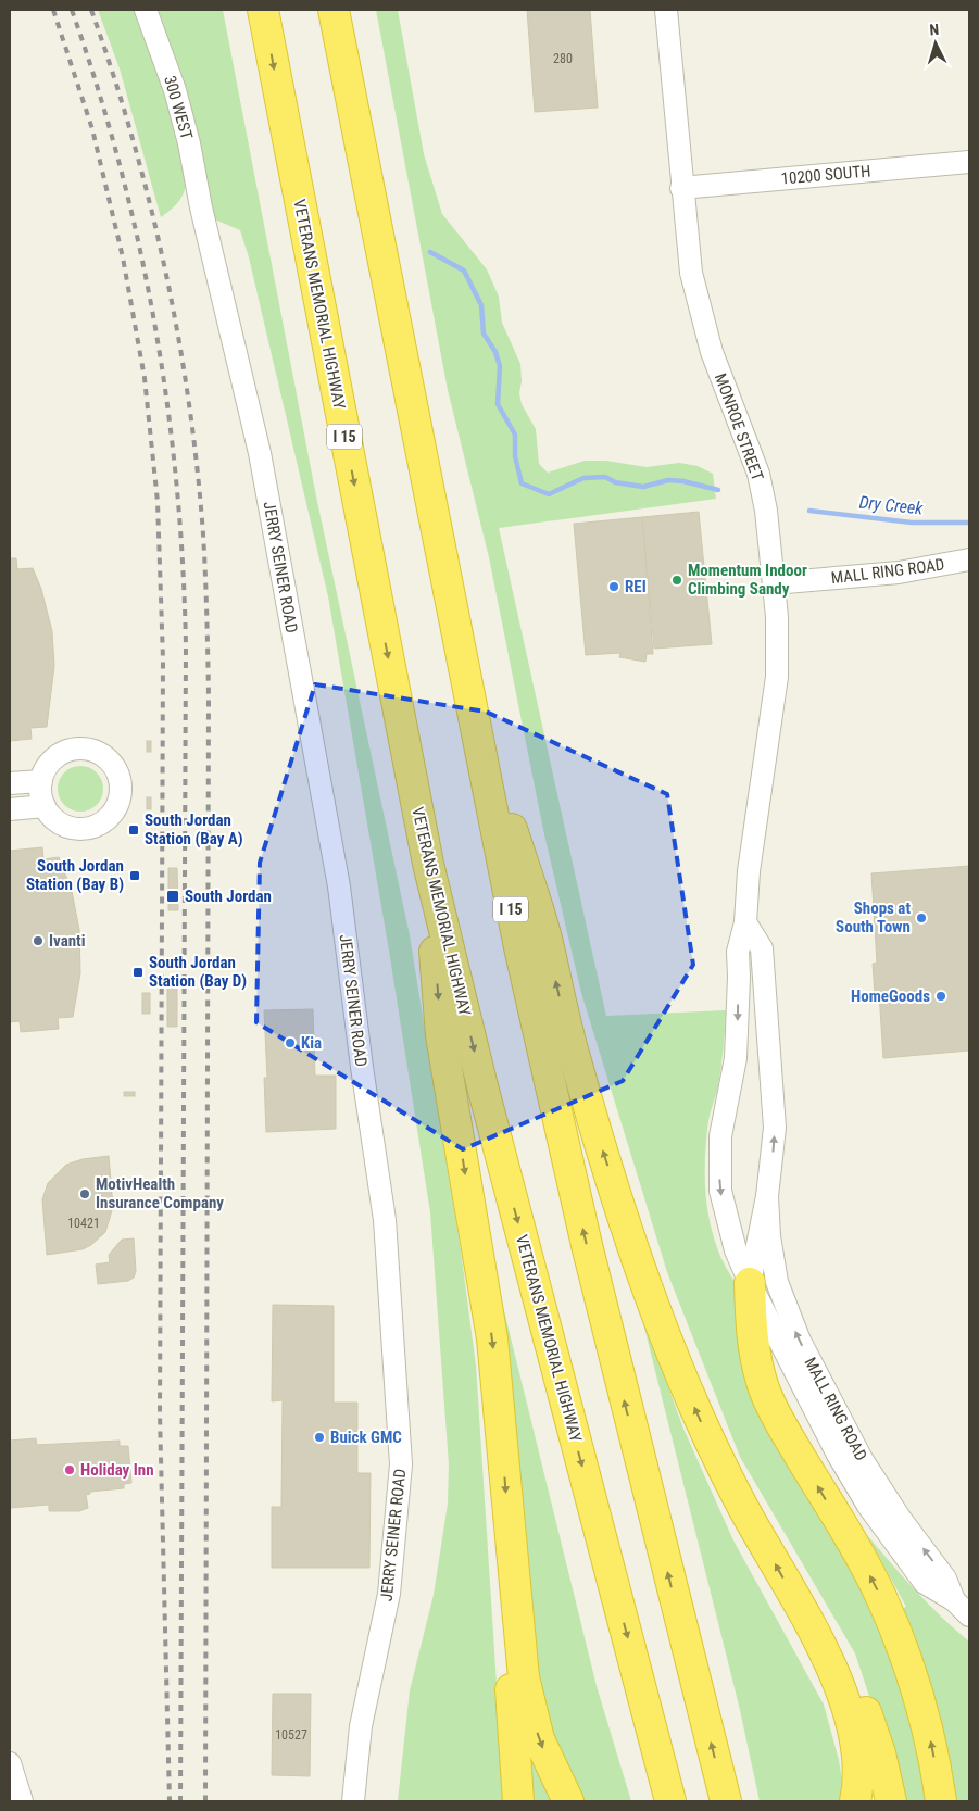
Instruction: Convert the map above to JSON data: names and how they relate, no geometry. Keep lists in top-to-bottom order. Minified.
{"streets":{"highway":["VETERANS MEMORIAL HIGHWAY","I 15"],"street":["300 WEST","10200 SOUTH","MONROE STREET","JERRY SEINER ROAD","MALL RING ROAD"]},"crossings":[["300 WEST","JERRY SEINER ROAD"],["10200 SOUTH","MONROE STREET"],["MONROE STREET","MALL RING ROAD"]],"water":["Dry Creek"],"places":{"other":["Momentum Indoor Climbing Sandy","REI","Shops at South Town","Ivanti","HomeGoods","Kia","MotivHealth Insurance Company","Buick GMC","Holiday Inn"],"transit":["South Jordan Station (Bay A)","South Jordan Station (Bay B)","South Jordan","South Jordan Station (Bay D)"]},"house_numbers":["280","10421","10527"],"north":"top"}
